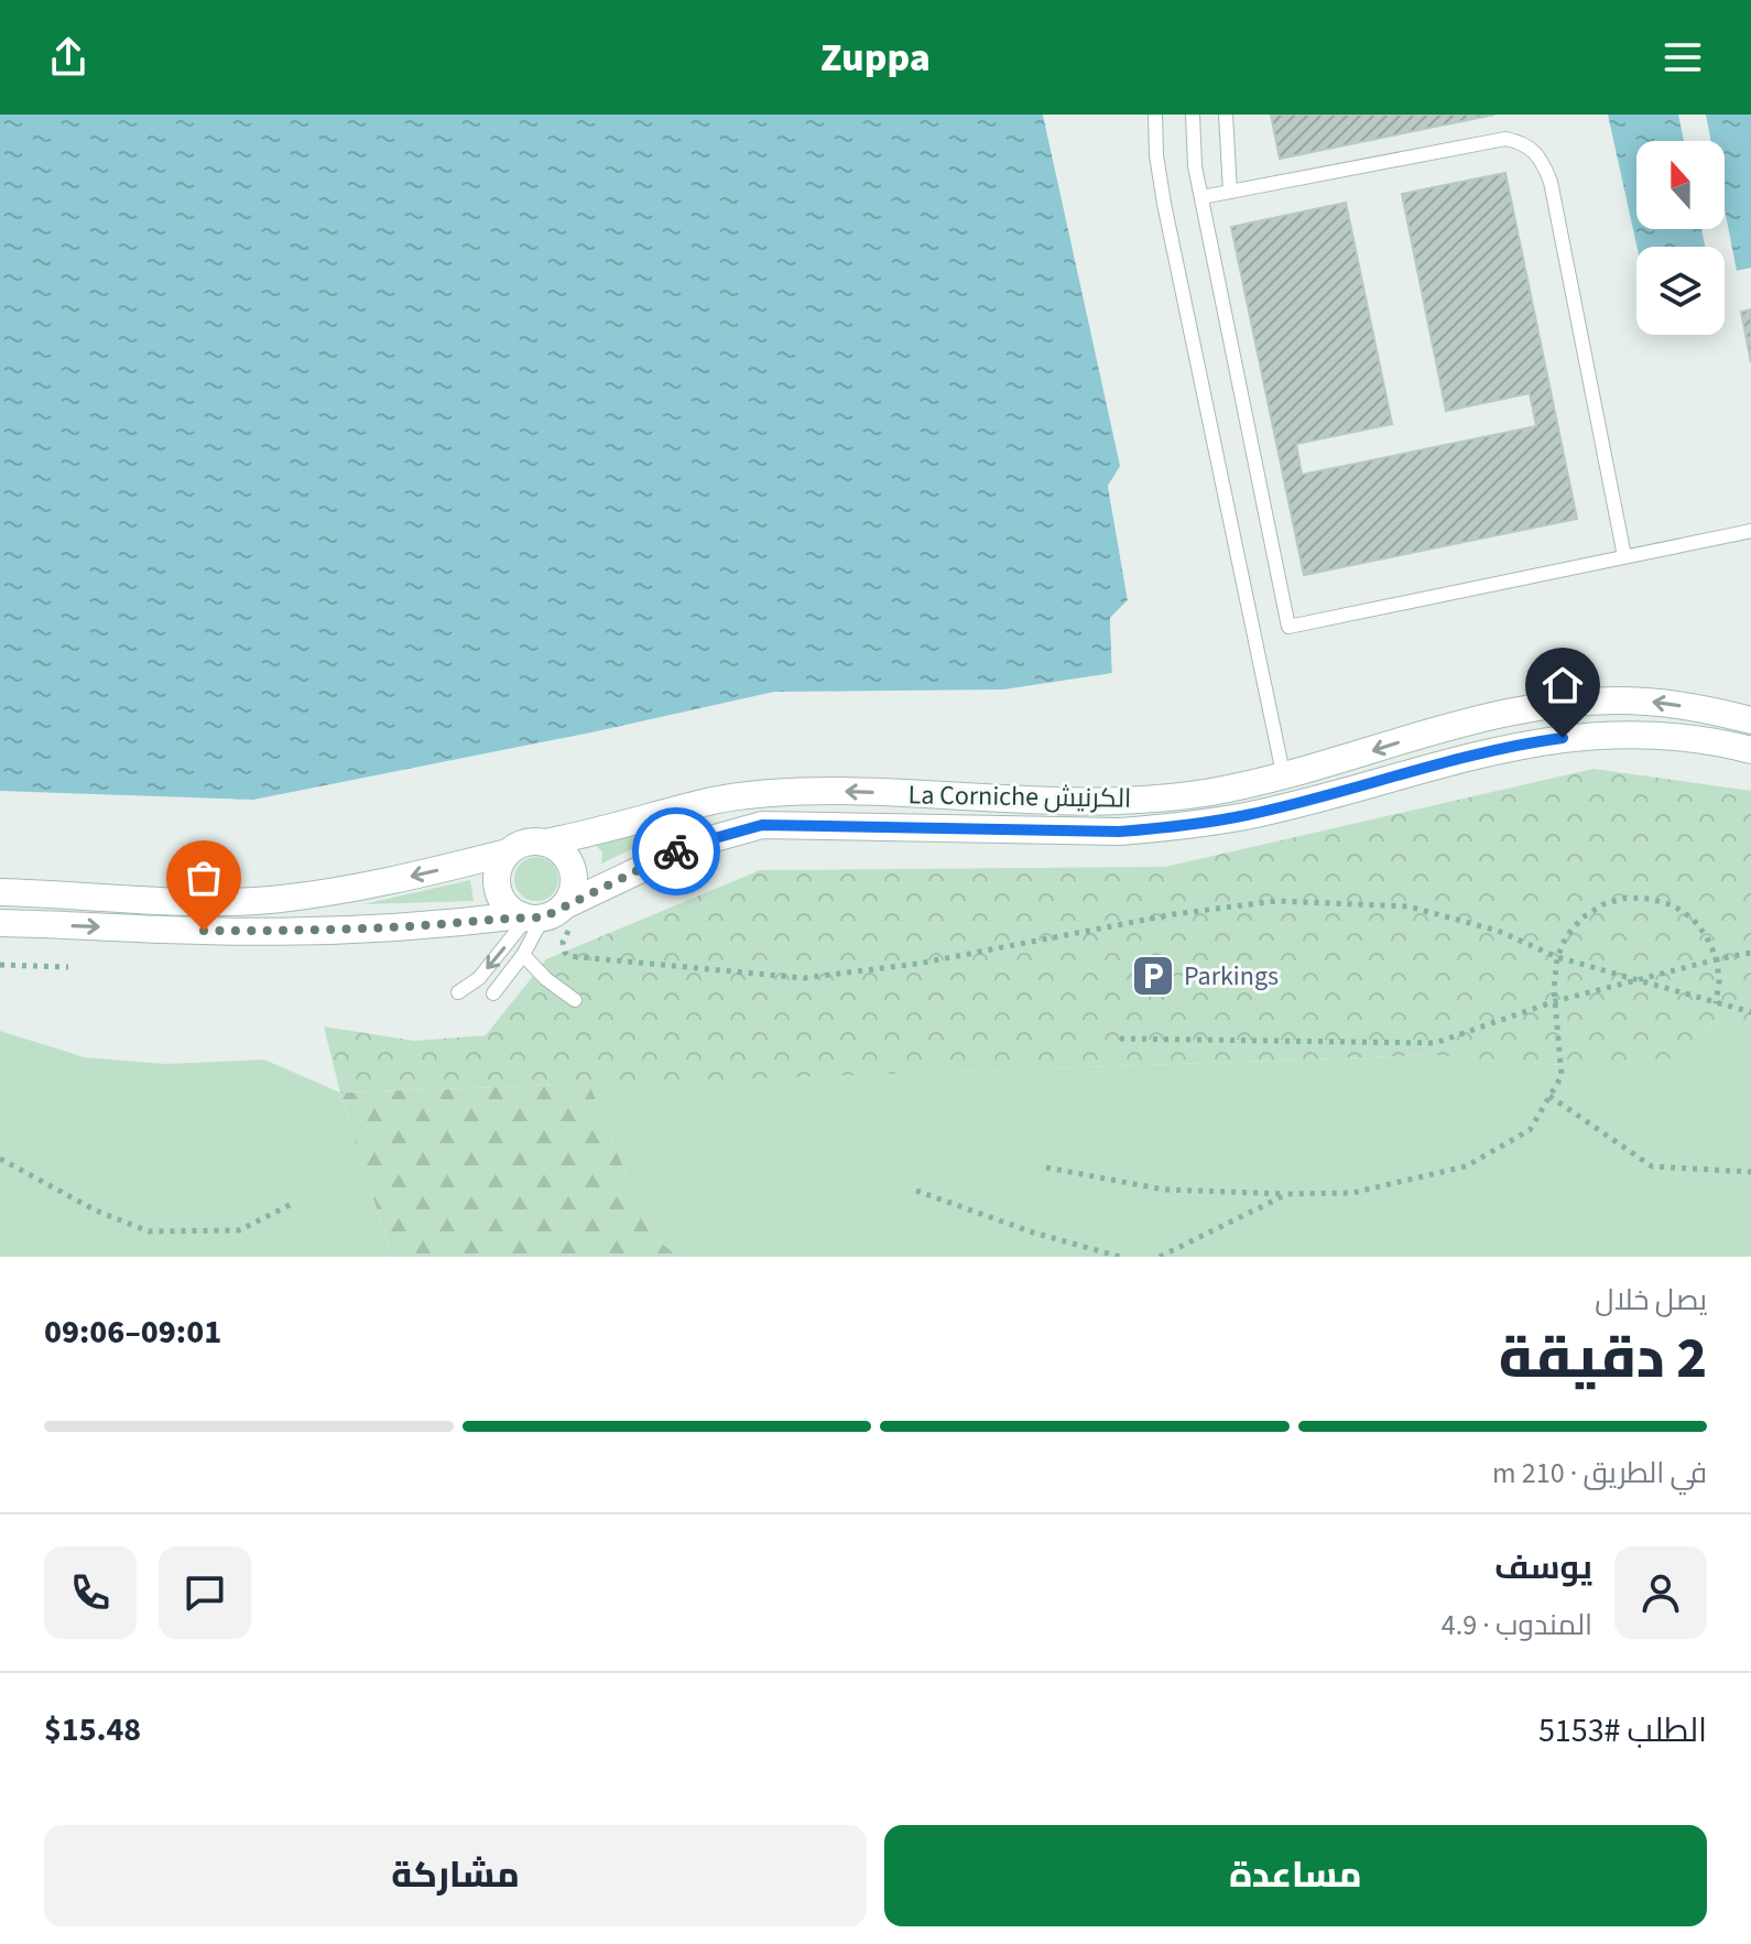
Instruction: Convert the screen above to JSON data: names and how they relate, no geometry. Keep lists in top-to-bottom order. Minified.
{"streets":{"main road":["La Corniche الكرنيش"]},"places":{"parking":["Parkings"]},"north":"top","page":{"header":"Zuppa","heading":["2 دقيقة","يصل خلال","09:01–09:06"],"panel":["يوسف","المندوب · 4.9","الطلب #5153","$15.48"],"bar":"في الطريق · 210 m","buttons":["مساعدة","مشاركة"]}}
